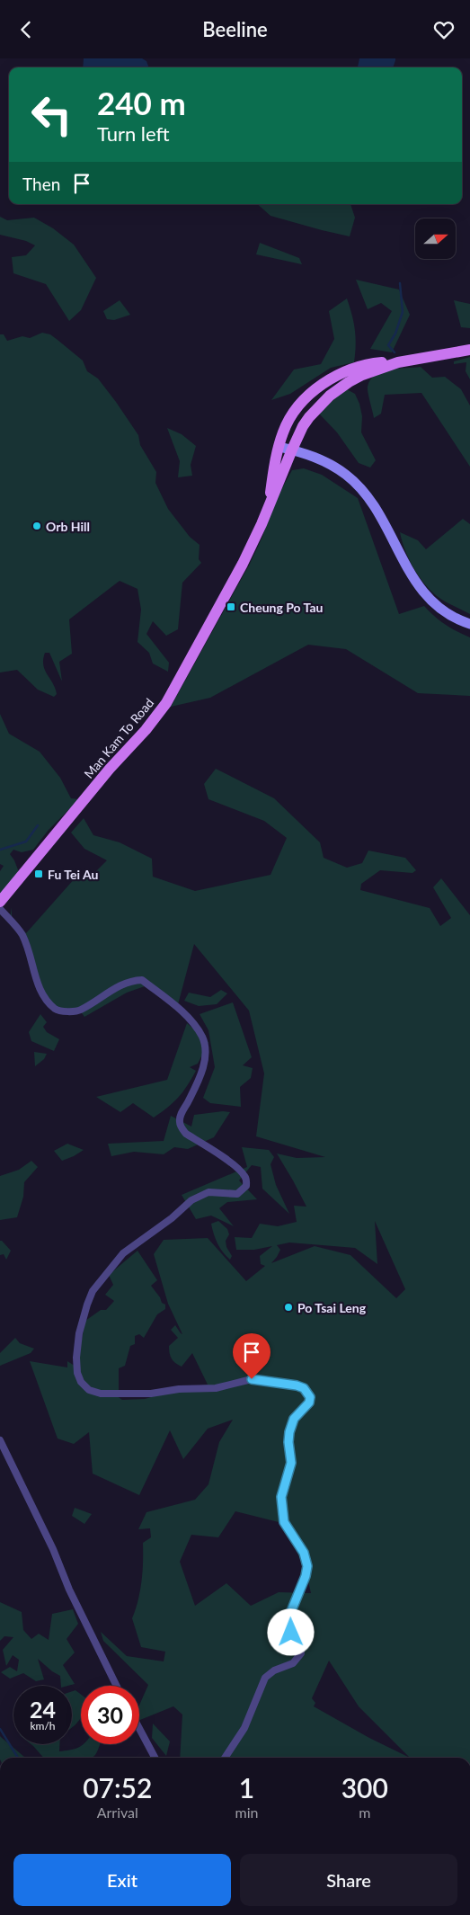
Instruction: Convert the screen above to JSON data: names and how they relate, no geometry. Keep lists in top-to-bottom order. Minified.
{"streets":{"main road":["Man Kam To Road"]},"places":{"other":["Orb Hill","Po Tsai Leng"],"transit":["Cheung Po Tau","Fu Tei Au"]},"north":"right","page":{"header":"Beeline","turn":["240 m","Turn left"],"then":"Then","speed":"24 km/h","limit":"30","eta":["07:52","Arrival","1","min","300","m"],"buttons":["Exit","Share"]}}
